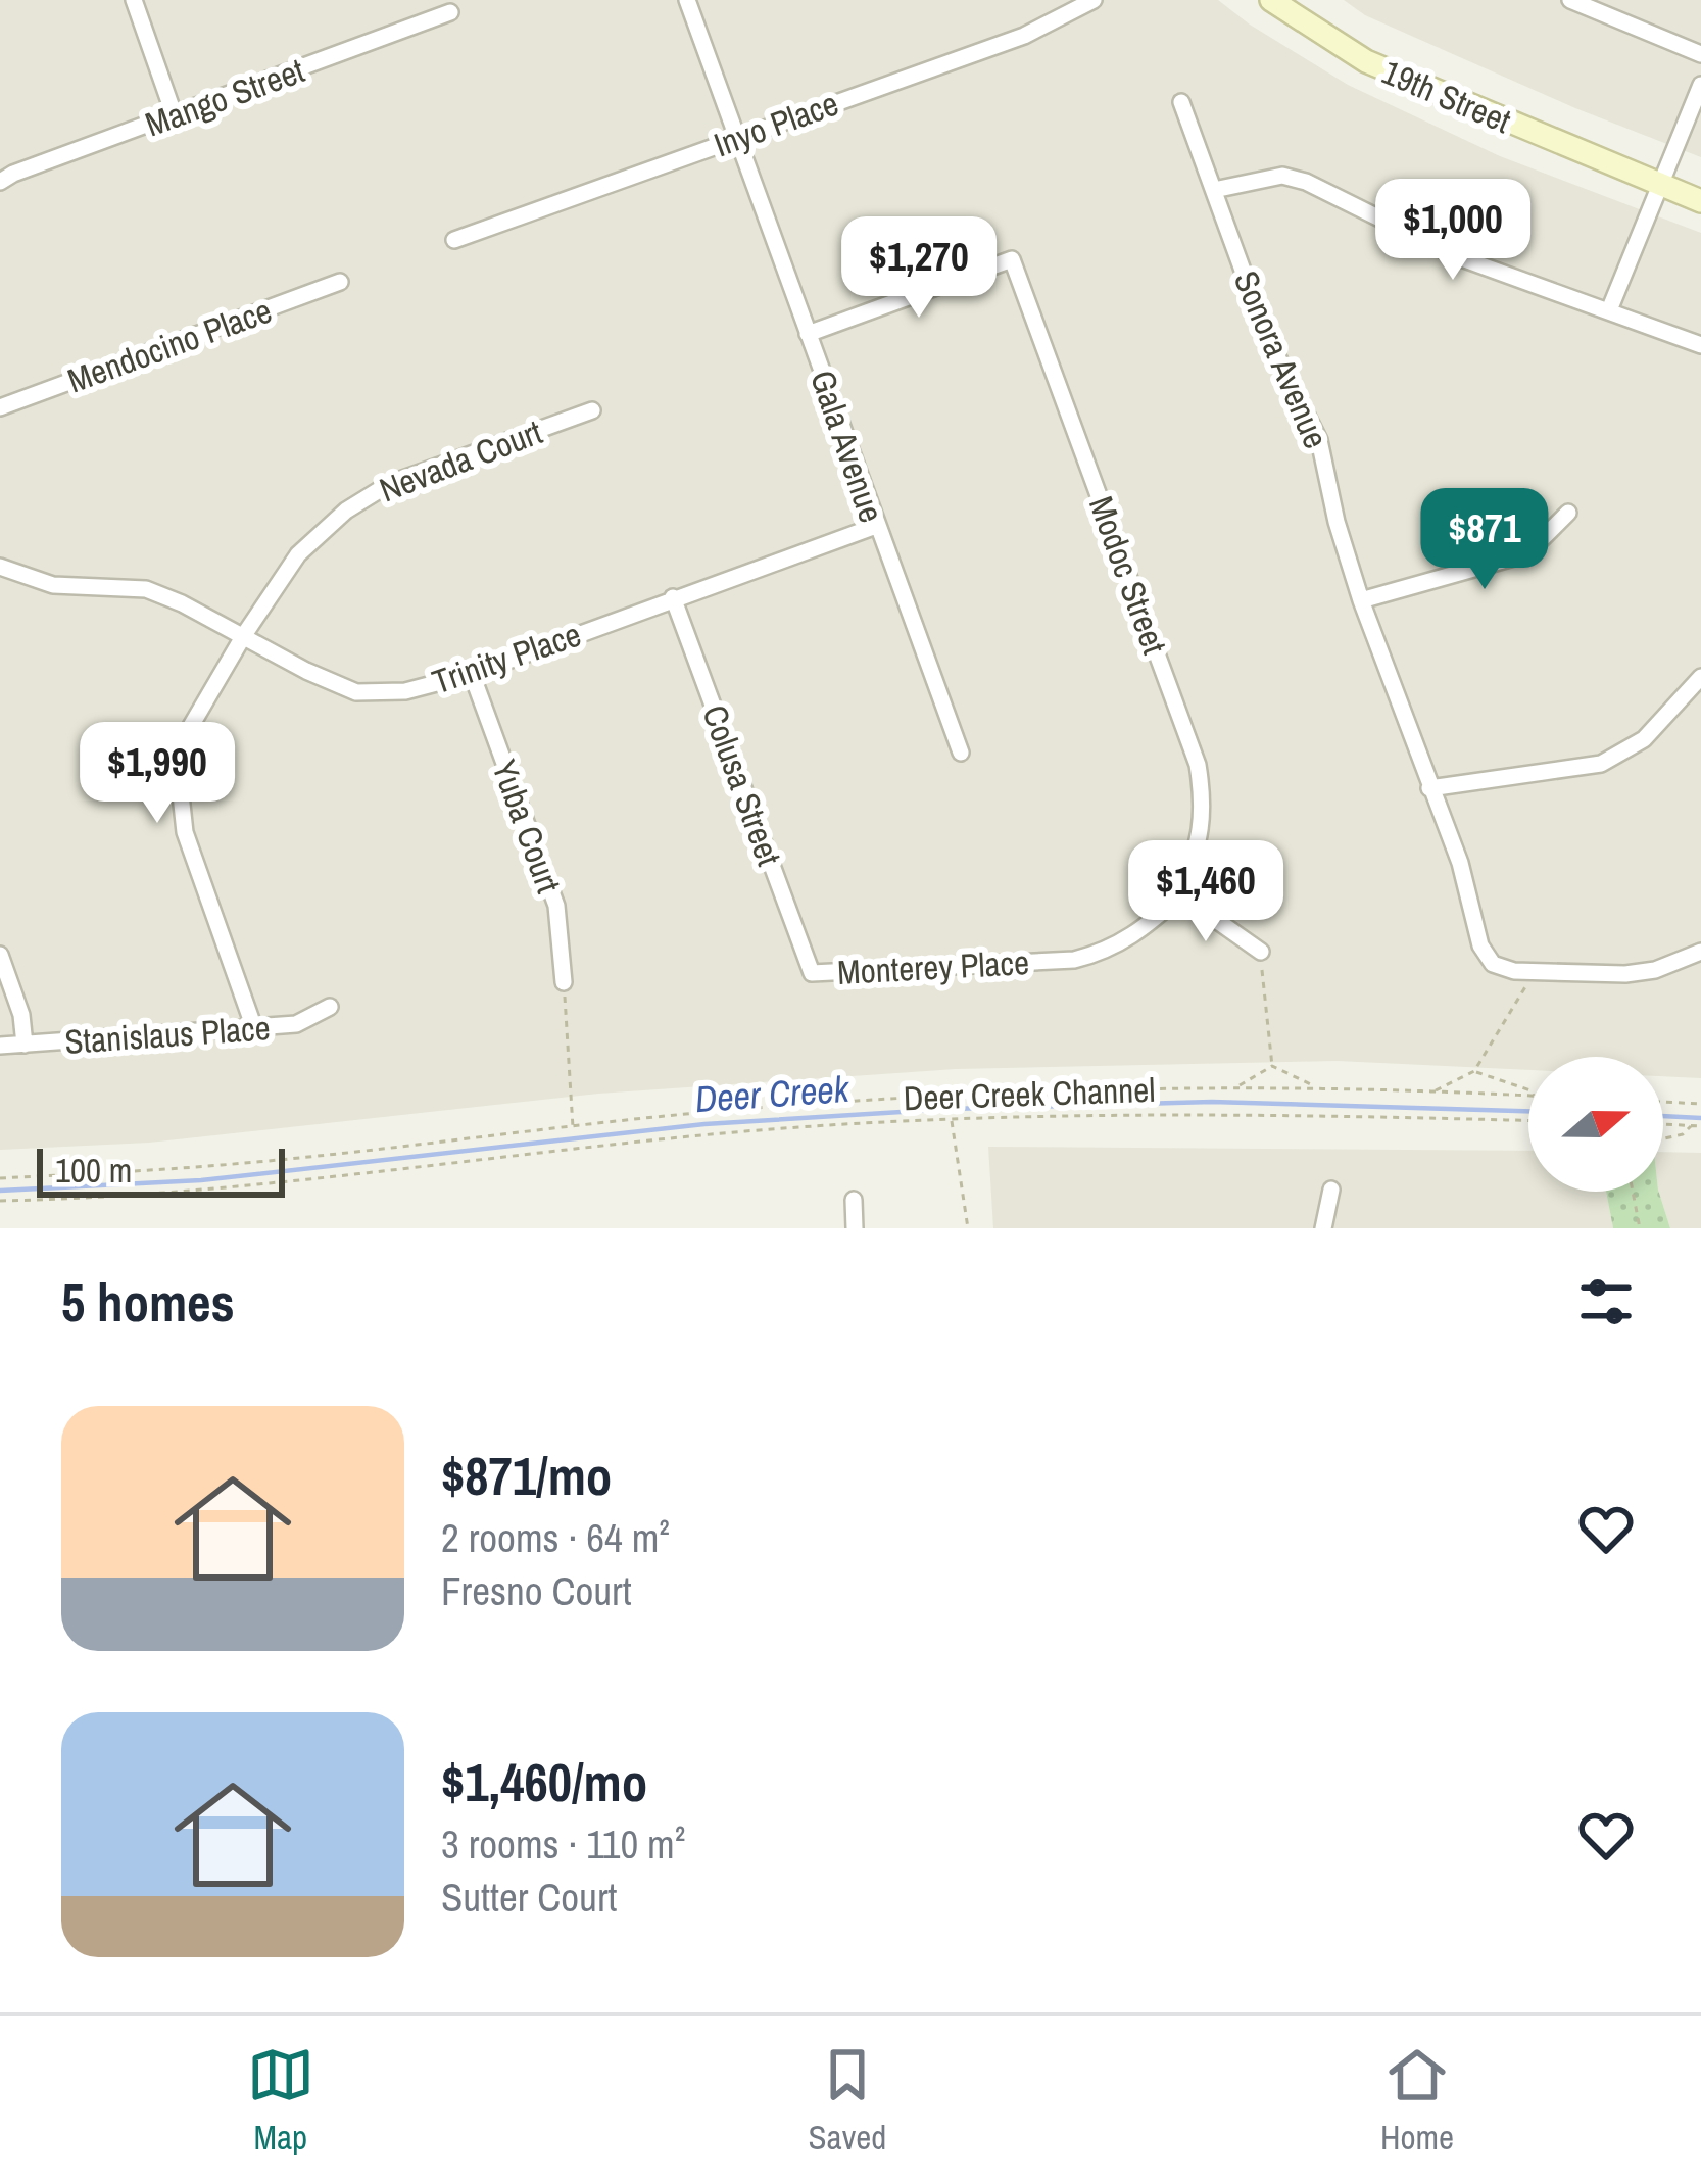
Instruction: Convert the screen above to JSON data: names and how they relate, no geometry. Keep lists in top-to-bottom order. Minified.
{"streets":{"street":["19th Street","Mango Street","Inyo Place","Mendocino Place","Sonora Avenue","Gala Avenue","Nevada Court","Modoc Street","Trinity Place","Colusa Street","Yuba Court","Monterey Place","Stanislaus Place"],"path":["Deer Creek Channel"]},"crossings":[["Inyo Place","Gala Avenue"],["Gala Avenue","Modoc Street"],["Gala Avenue","Trinity Place"],["Nevada Court","Trinity Place"],["Nevada Court","Stanislaus Place"],["Modoc Street","Monterey Place"],["Trinity Place","Colusa Street"],["Trinity Place","Yuba Court"],["Colusa Street","Monterey Place"]],"water":["Deer Creek"],"scale_bar":"100 m","north":"right","page":{"price":["$1,000","$1,270","$871","$1,990","$1,460"],"scale":"100 m","heading":"5 homes","list":[{"name":"$871/mo","note":"2 rooms · 64 m² · Fresno Court"},{"name":"$1,460/mo","note":"3 rooms · 110 m² · Sutter Court"}],"tabs":["Map","Saved","Home"]}}
